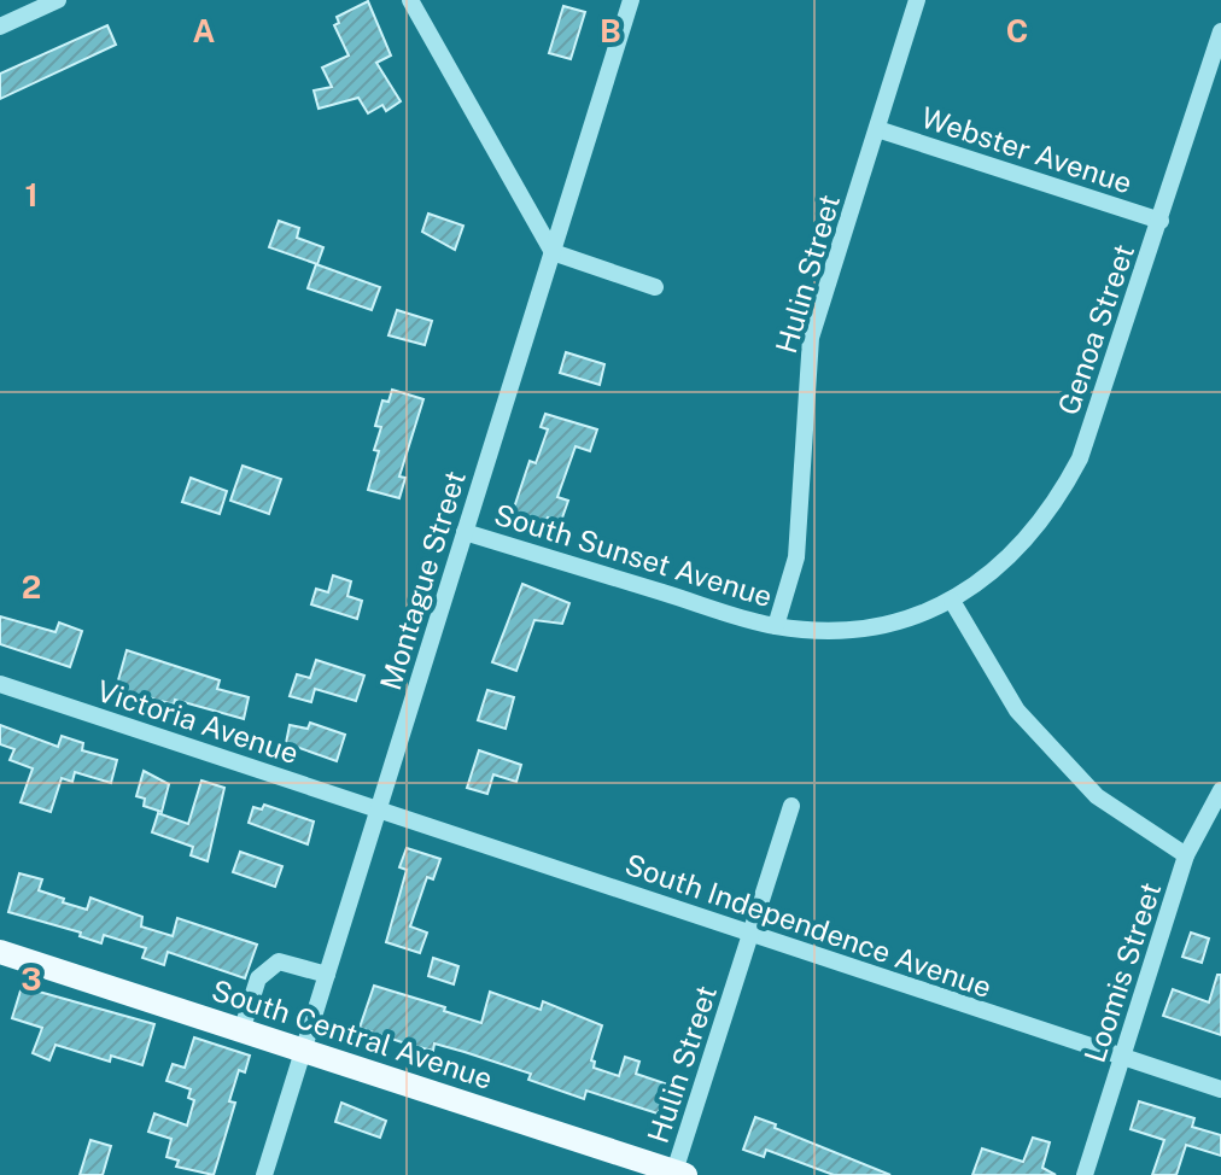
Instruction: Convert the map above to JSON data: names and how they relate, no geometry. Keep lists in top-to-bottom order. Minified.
{"streets":{"main road":["South Central Avenue"],"street":["Webster Avenue","Hulin Street","Genoa Street","South Sunset Avenue","Montague Street","Victoria Avenue","South Independence Avenue","Loomis Street"]},"crossings":[["Webster Avenue","Hulin Street"],["Webster Avenue","Genoa Street"],["Hulin Street","South Sunset Avenue"],["Hulin Street","South Independence Avenue"],["Hulin Street","South Central Avenue"],["Genoa Street","South Sunset Avenue"],["South Sunset Avenue","Montague Street"],["Montague Street","Victoria Avenue"],["Montague Street","South Independence Avenue"],["Montague Street","South Central Avenue"],["Victoria Avenue","South Independence Avenue"],["South Independence Avenue","Loomis Street"]],"grid":{"columns":["A","B","C"],"rows":["1","2","3"]}}
